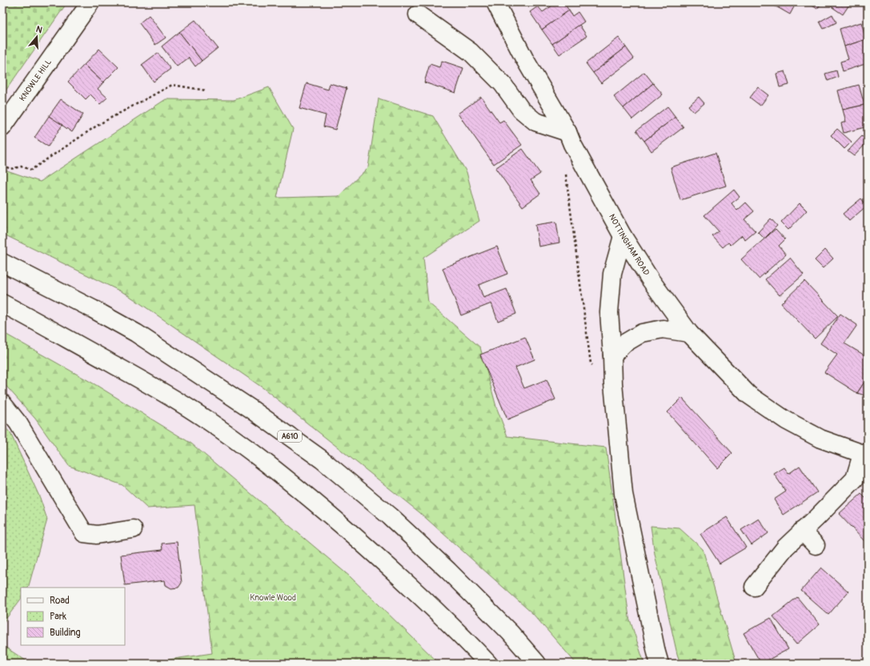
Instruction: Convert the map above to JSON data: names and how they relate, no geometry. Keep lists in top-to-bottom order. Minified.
{"streets":{"main road":["KNOWLE HILL","NOTTINGHAM ROAD","A610"]},"parks":["Knowle Wood"],"legend":["Road","Park","Building"],"north":"top"}
